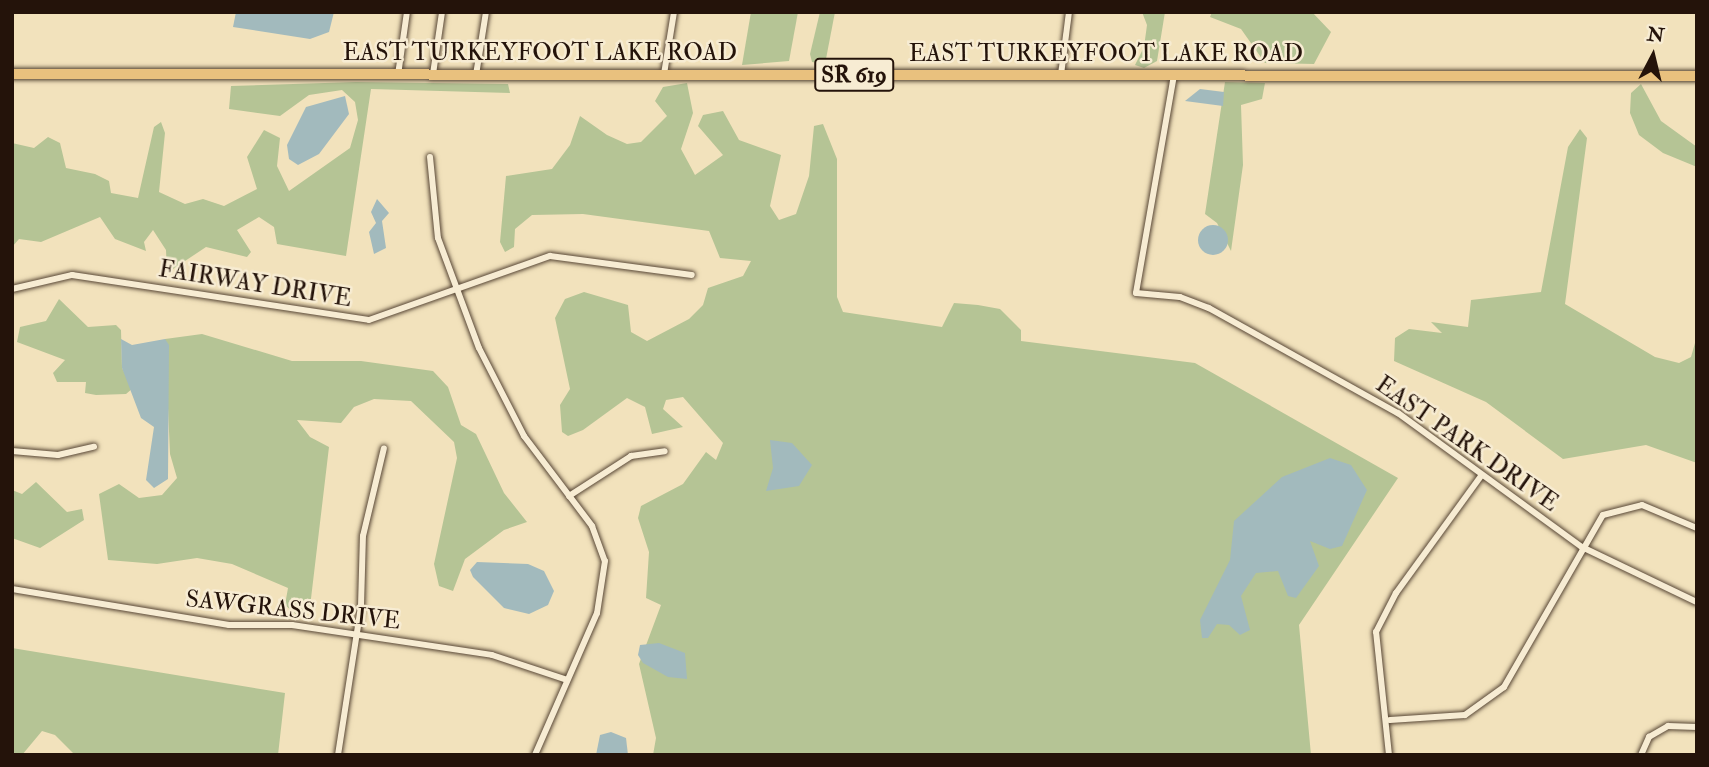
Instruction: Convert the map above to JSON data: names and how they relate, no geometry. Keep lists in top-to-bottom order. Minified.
{"streets":{"main road":["EAST TURKEYFOOT LAKE ROAD","SR 619"],"street":["FAIRWAY DRIVE","EAST PARK DRIVE","SAWGRASS DRIVE"]},"crossings":[["EAST TURKEYFOOT LAKE ROAD","EAST PARK DRIVE"]],"north":"top"}
